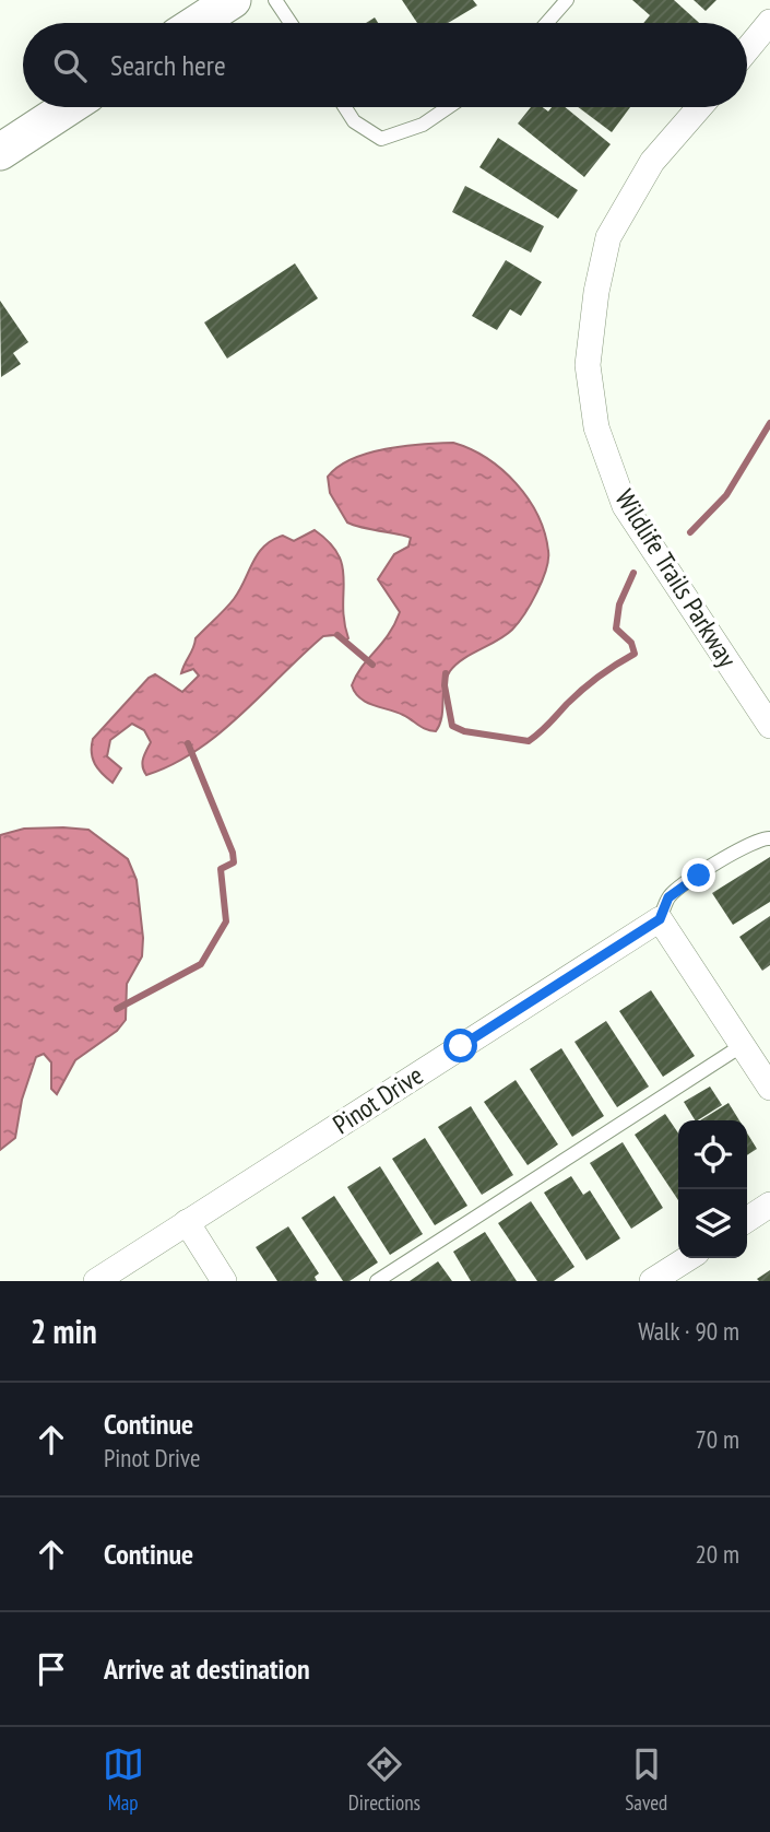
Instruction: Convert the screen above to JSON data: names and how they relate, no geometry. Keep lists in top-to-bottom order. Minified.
{"streets":{"street":["Wildlife Trails Parkway","Pinot Drive"]},"page":{"search":"Search here","heading":["2 min","Walk · 90 m"],"list":[["Continue","Pinot Drive","70 m"],["Continue","20 m"],"Arrive at destination"],"nav":["Map","Directions","Saved"]}}
